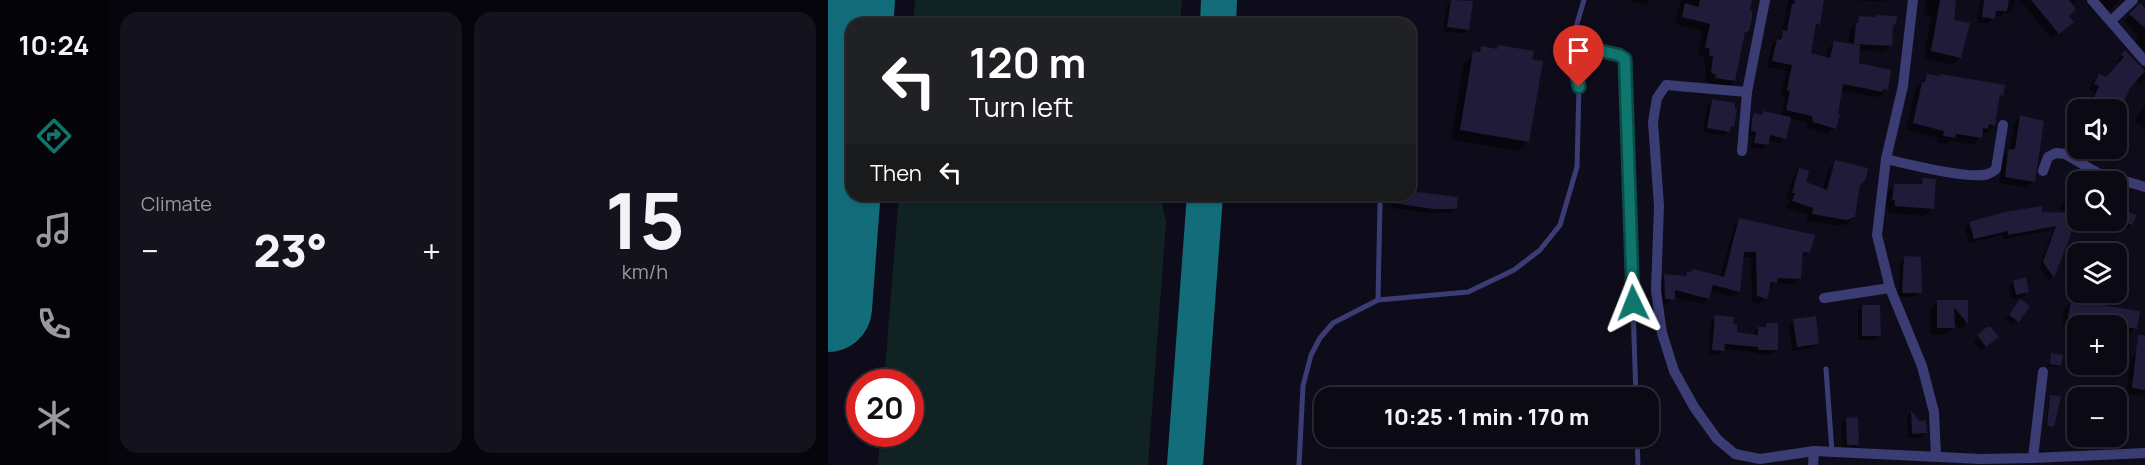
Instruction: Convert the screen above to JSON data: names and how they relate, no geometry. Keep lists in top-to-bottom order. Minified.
{"page":{"tabs":"10:24","tile":["Climate",["15","km/h"]],"turn":["120 m","Turn left"],"map_buttons":["+","−"],"then":"Then","heat":["−","23°","+"],"limit":"20","trip":"10:25 · 1 min · 170 m"}}
